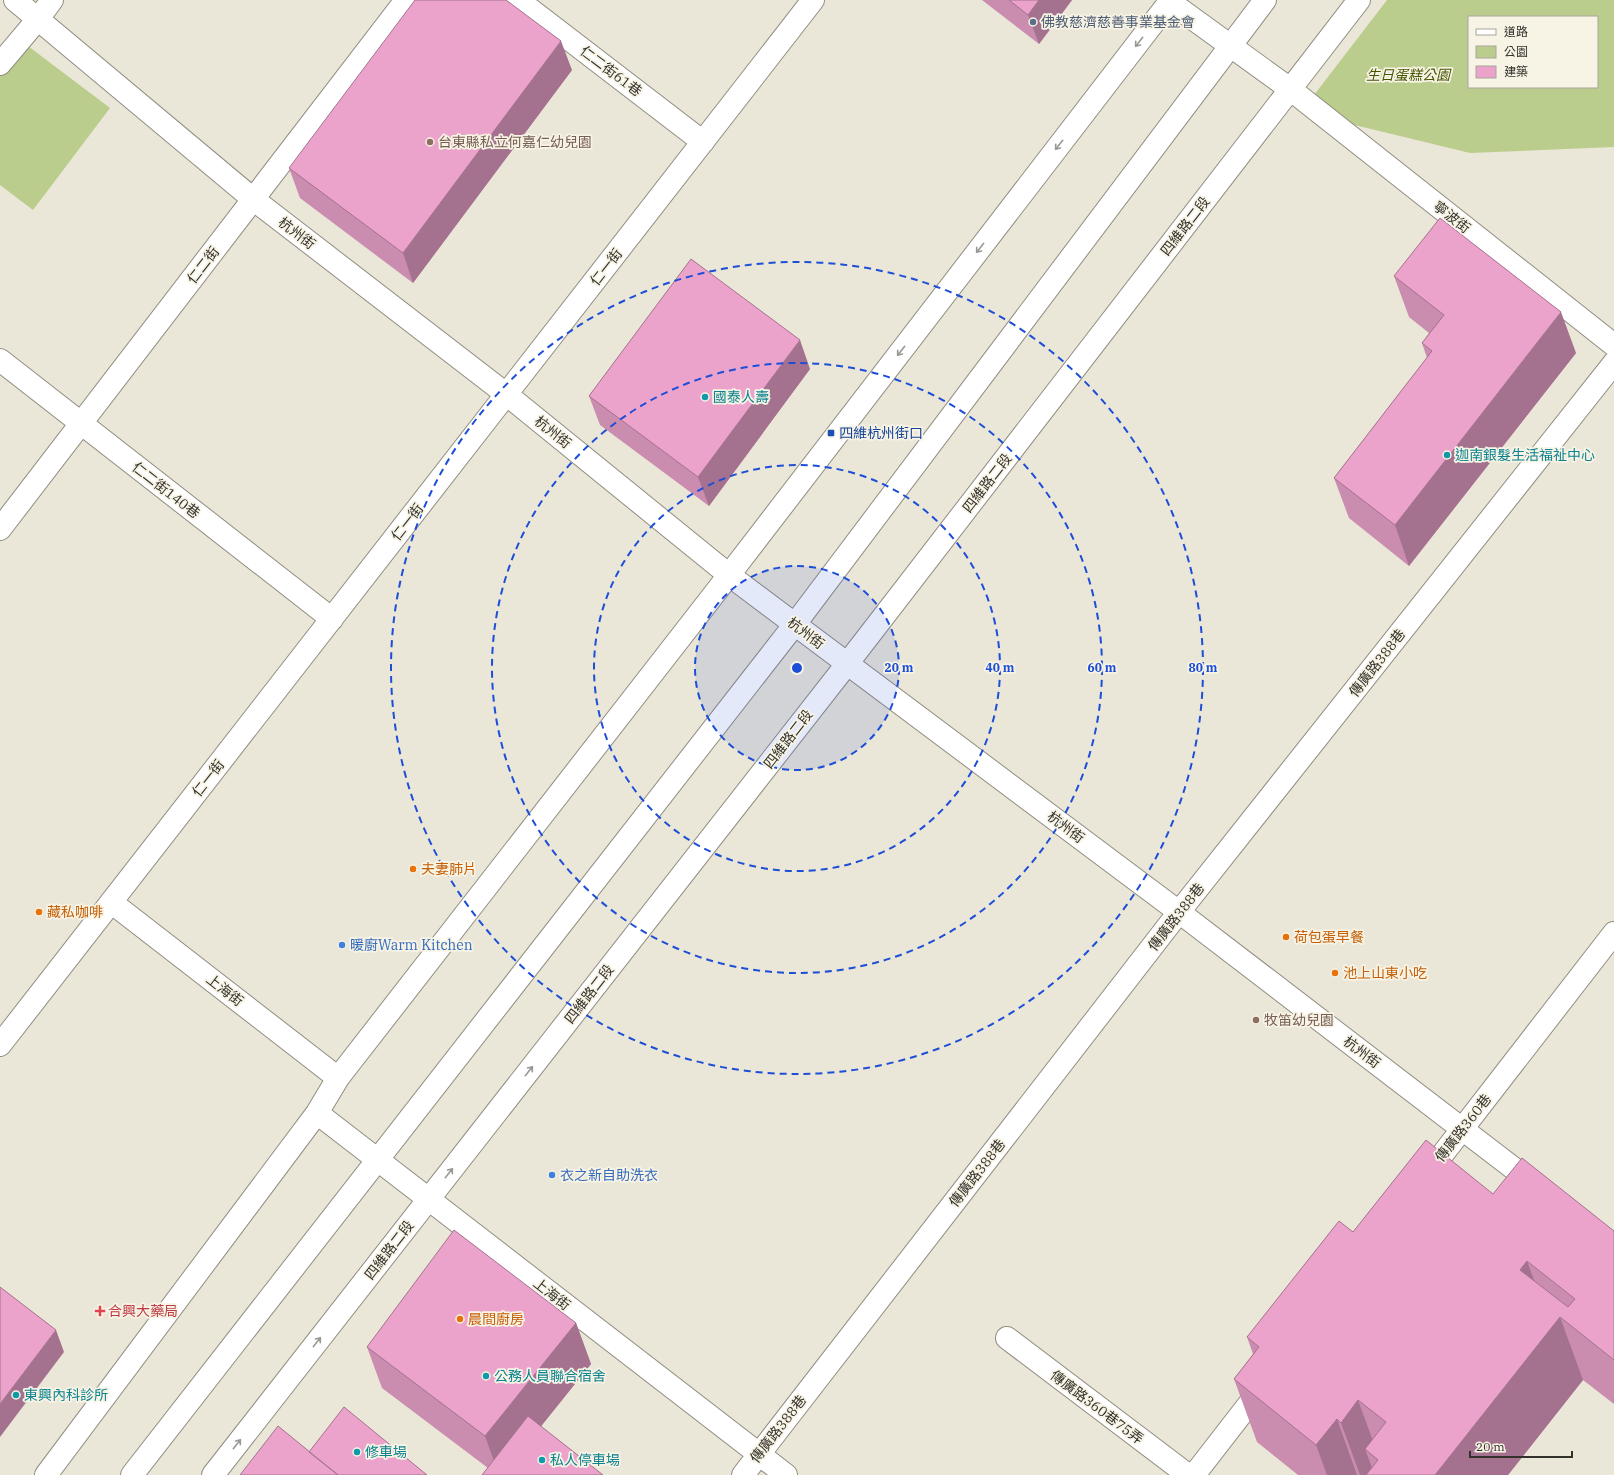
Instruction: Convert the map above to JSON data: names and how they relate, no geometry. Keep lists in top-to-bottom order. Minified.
{"streets":{"street":["仁二街61巷","寧波街","四維路二段","杭州街","仁二街","仁一街","仁二街140巷","傳廣路388巷","上海街","傳廣路360巷","傳廣路360巷75弄"]},"crossings":[["仁二街61巷","仁一街"],["寧波街","四維路二段"],["四維路二段","杭州街"],["四維路二段","上海街"],["杭州街","仁二街"],["杭州街","仁一街"],["杭州街","傳廣路388巷"],["杭州街","傳廣路360巷"],["仁二街","仁二街140巷"],["仁一街","仁二街140巷"],["仁一街","上海街"],["傳廣路388巷","上海街"]],"parks":["生日蛋糕公園"],"places":{"other":["佛教慈濟慈善事業基金會","台東縣私立何嘉仁幼兒園","國泰人壽","迦南銀髮生活福祉中心","夫妻肺片","藏私咖啡","荷包蛋早餐","暖廚Warm Kitchen","池上山東小吃","牧笛幼兒園","衣之新自助洗衣","晨間廚房","公務人員聯合宿舍","東興內科診所","修車場","私人停車場"],"transit":["四維杭州街口"],"health":["合興大藥局"]},"legend":["道路","公園","建築"],"scale_bar":"20 m","rings":["20 m","40 m","60 m","80 m"]}
